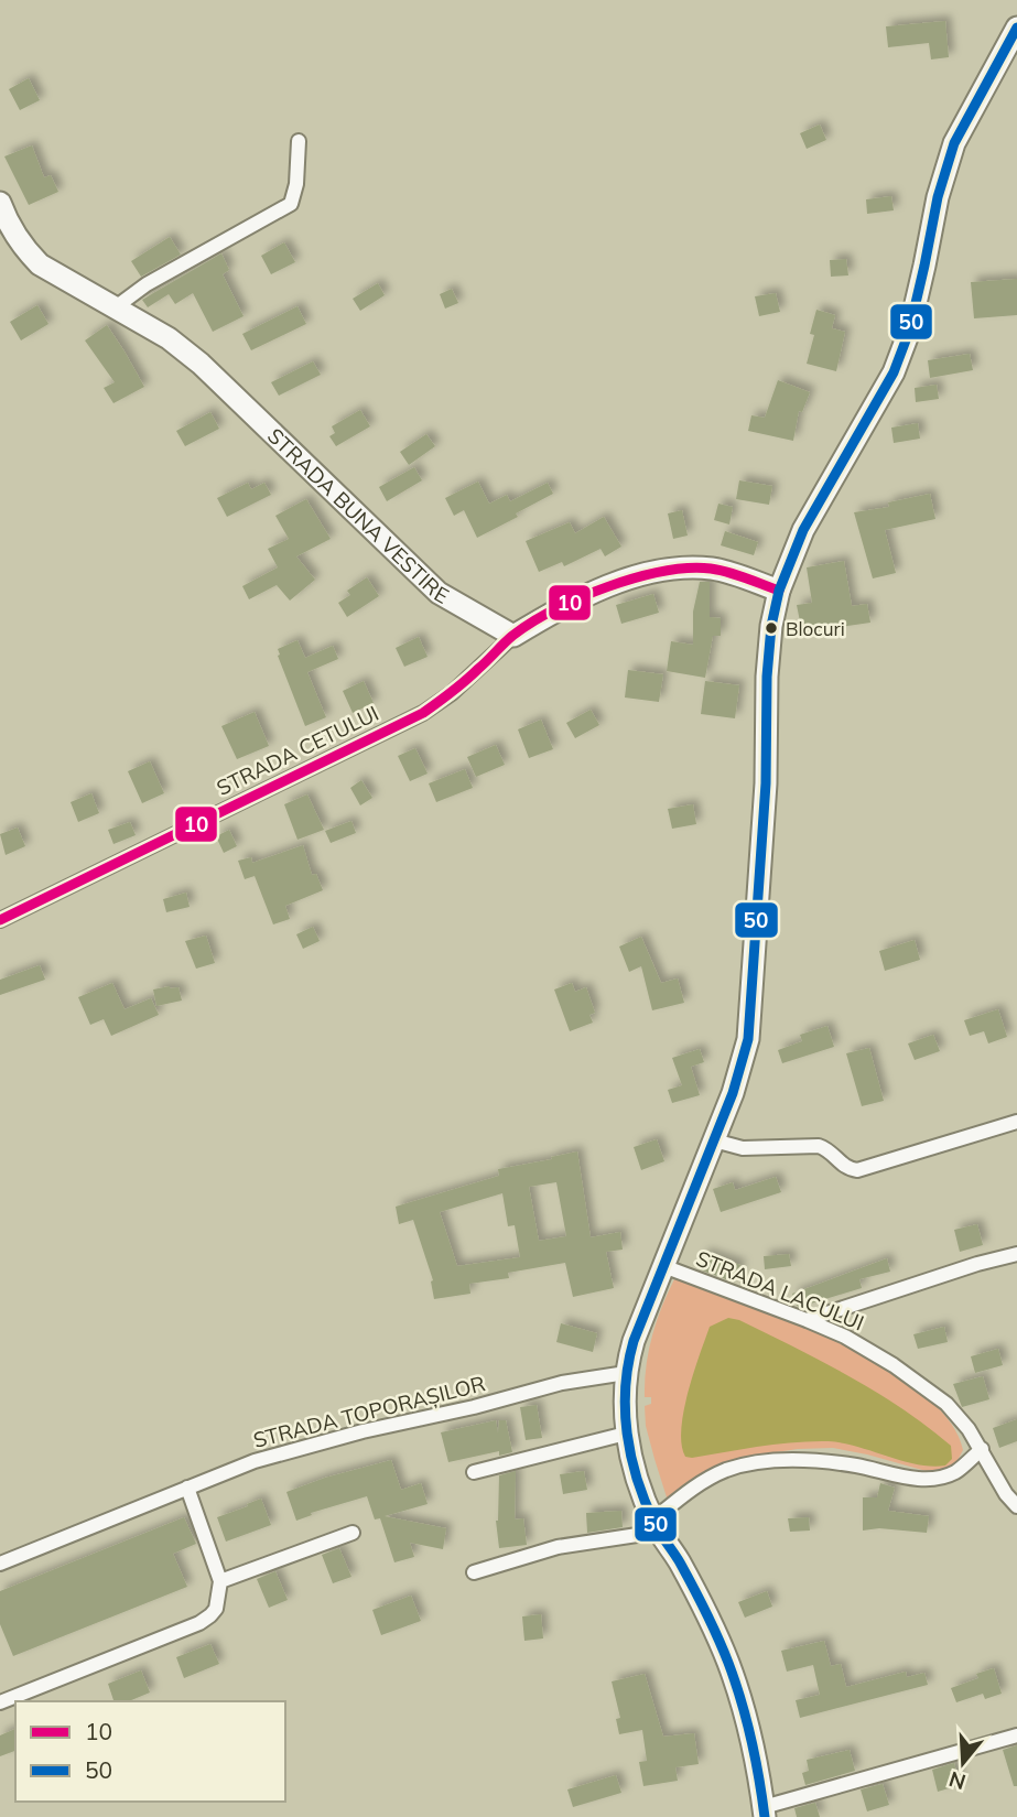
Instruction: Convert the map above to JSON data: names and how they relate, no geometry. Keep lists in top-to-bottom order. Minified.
{"streets":{"main road":["STRADA BUNA VESTIRE"],"street":["STRADA CETULUI","STRADA LACULUI","STRADA TOPORAȘILOR"]},"crossings":[["STRADA BUNA VESTIRE","STRADA CETULUI"]],"places":["Blocuri"],"lines":["transit line 50","transit line 10"],"legend":["10","50"],"north":"bottom"}
